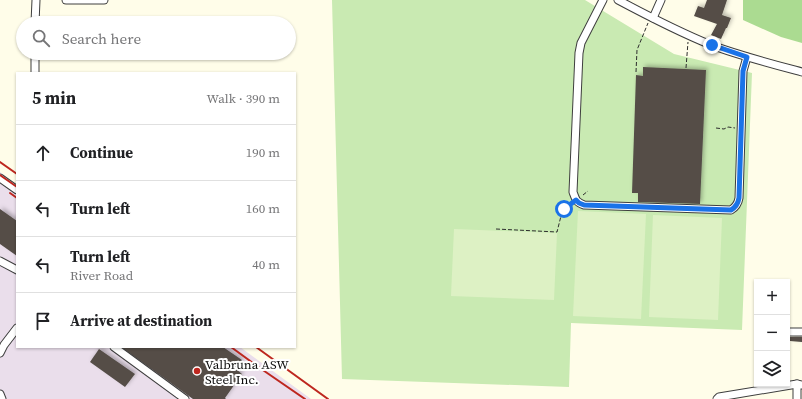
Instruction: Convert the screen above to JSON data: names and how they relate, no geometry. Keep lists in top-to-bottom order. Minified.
{"places":["Valbruna ASW Steel Inc."],"page":{"search":"Search here","heading":["5 min","Walk · 390 m"],"list":[["Continue","190 m"],["Turn left","160 m"],["Turn left","River Road","40 m"],"Arrive at destination"],"map_buttons":["+","−"]}}
